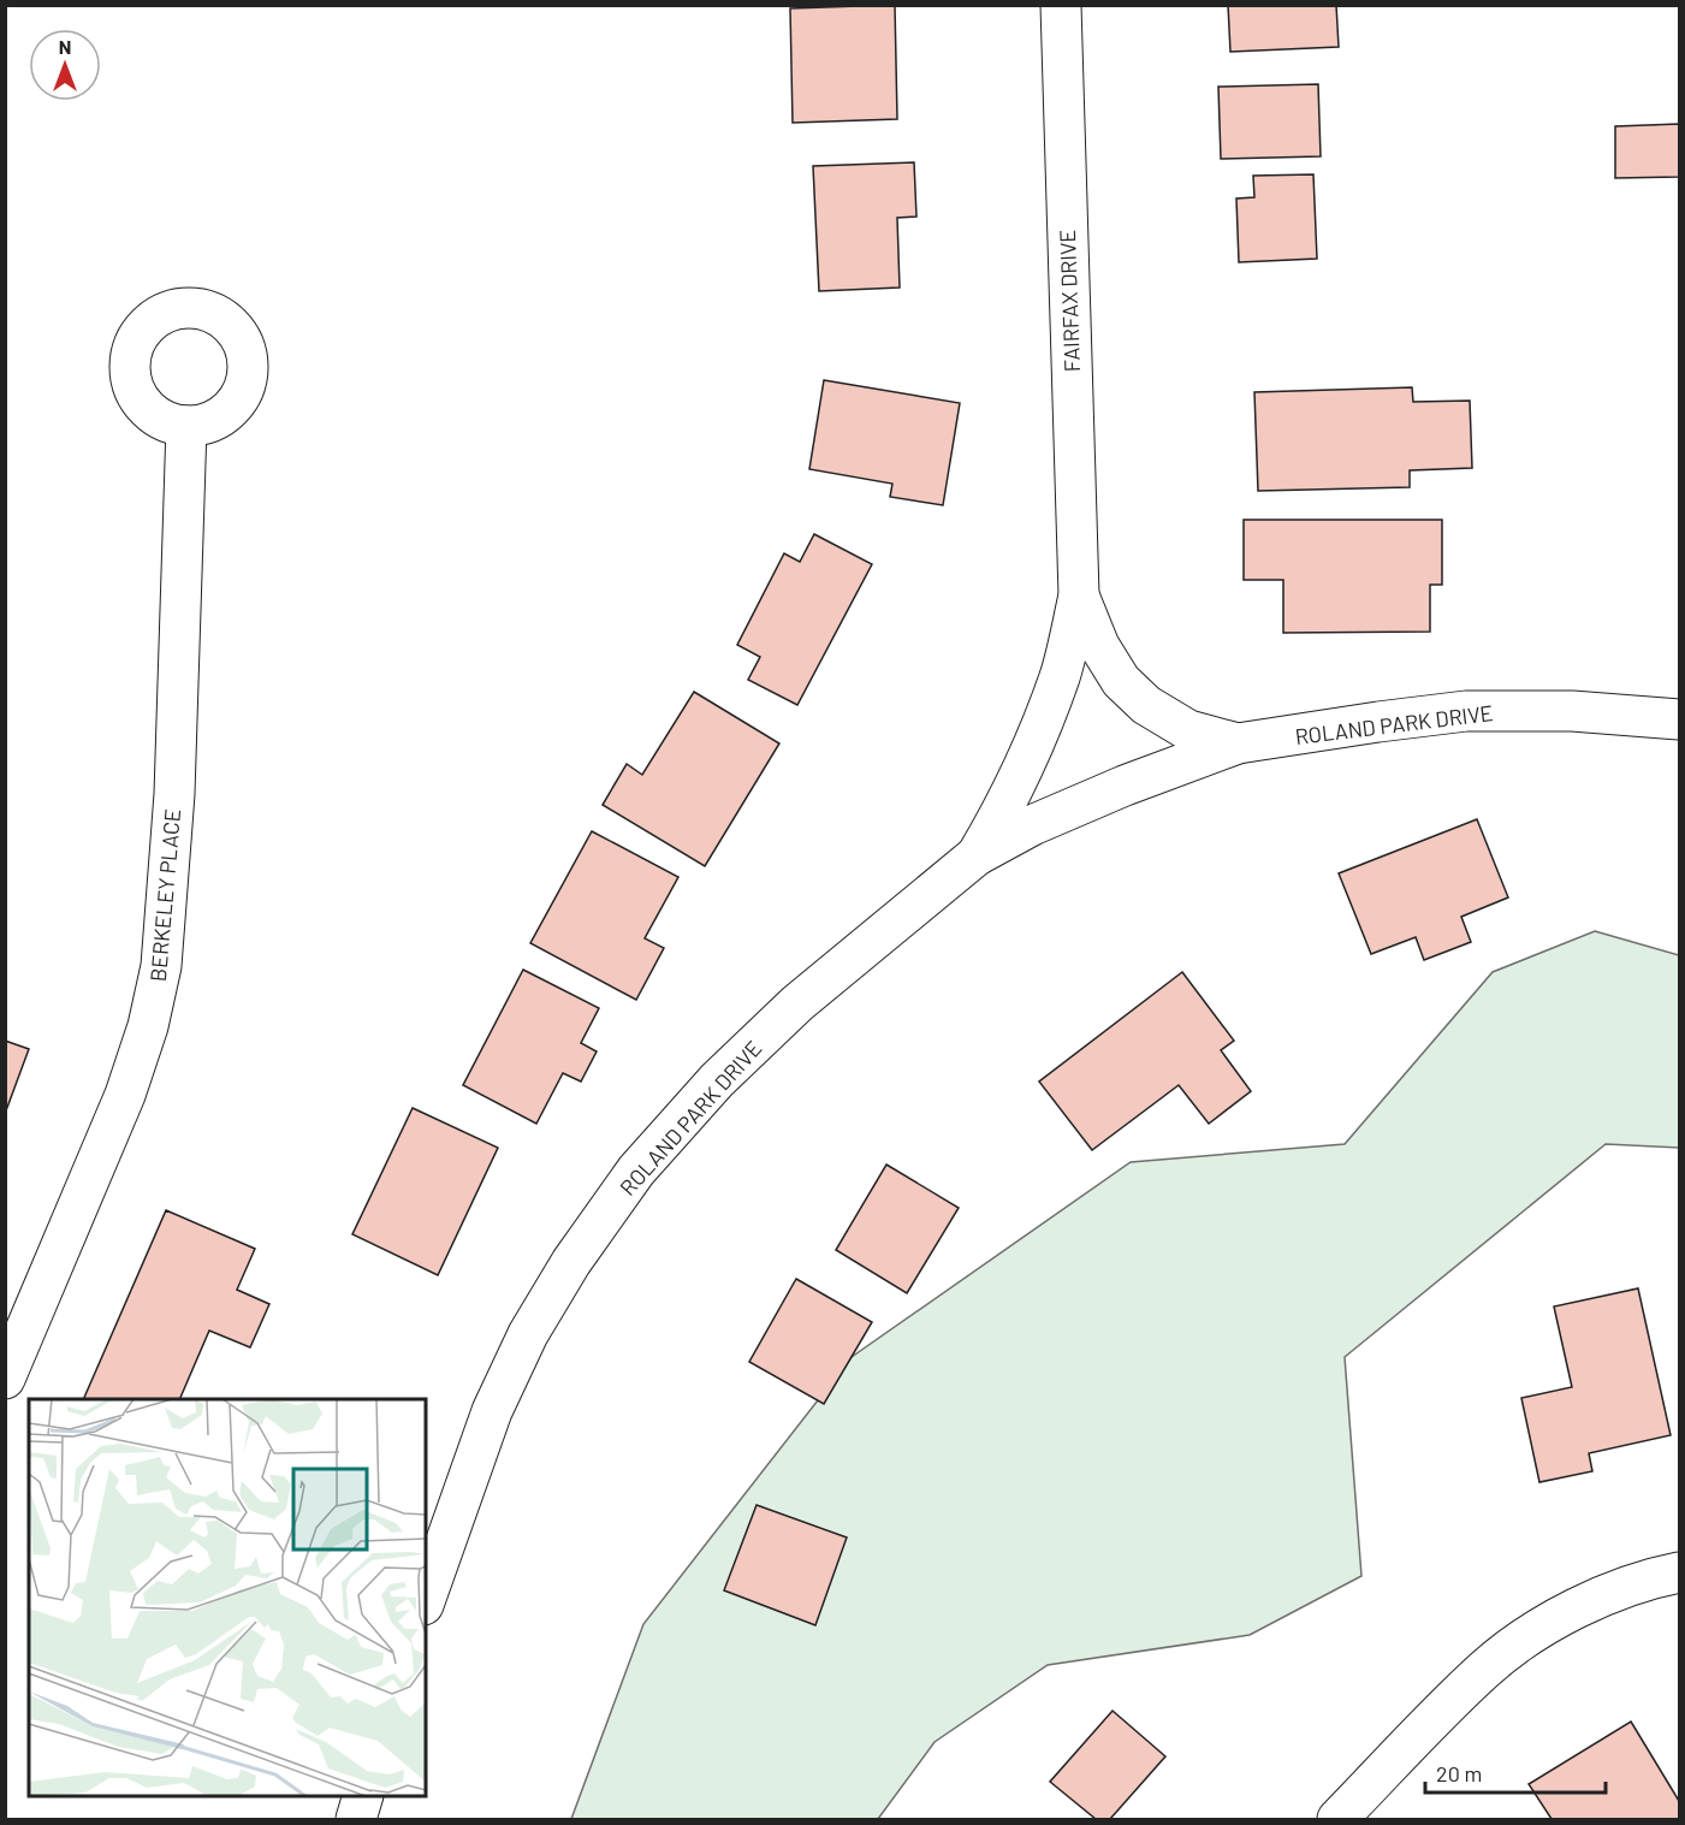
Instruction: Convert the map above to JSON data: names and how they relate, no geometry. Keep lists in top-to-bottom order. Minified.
{"streets":{"street":["FAIRFAX DRIVE","ROLAND PARK DRIVE","BERKELEY PLACE"]},"crossings":[["FAIRFAX DRIVE","ROLAND PARK DRIVE"]],"scale_bar":"20 m","north":"top"}
